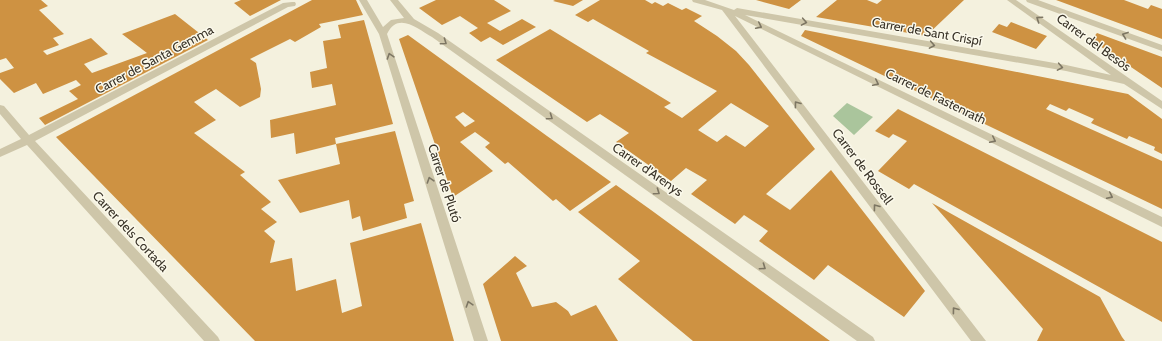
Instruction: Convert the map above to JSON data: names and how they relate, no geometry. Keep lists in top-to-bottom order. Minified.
{"streets":{"street":["Carrer de Sant Crispí","Carrer del Besòs","Carrer de Santa Gemma","Carrer de Fastenrath","Carrer de Rossell","Carrer d'Arenys","Carrer de Plutó","Carrer dels Cortada"]},"crossings":[["Carrer de Sant Crispí","Carrer del Besòs"],["Carrer de Sant Crispí","Carrer de Fastenrath"],["Carrer de Sant Crispí","Carrer de Rossell"],["Carrer de Santa Gemma","Carrer dels Cortada"],["Carrer de Fastenrath","Carrer de Rossell"]],"one_way":["Carrer de Sant Crispí","Carrer de Fastenrath","Carrer de Rossell","Carrer d'Arenys","Carrer de Plutó"]}
